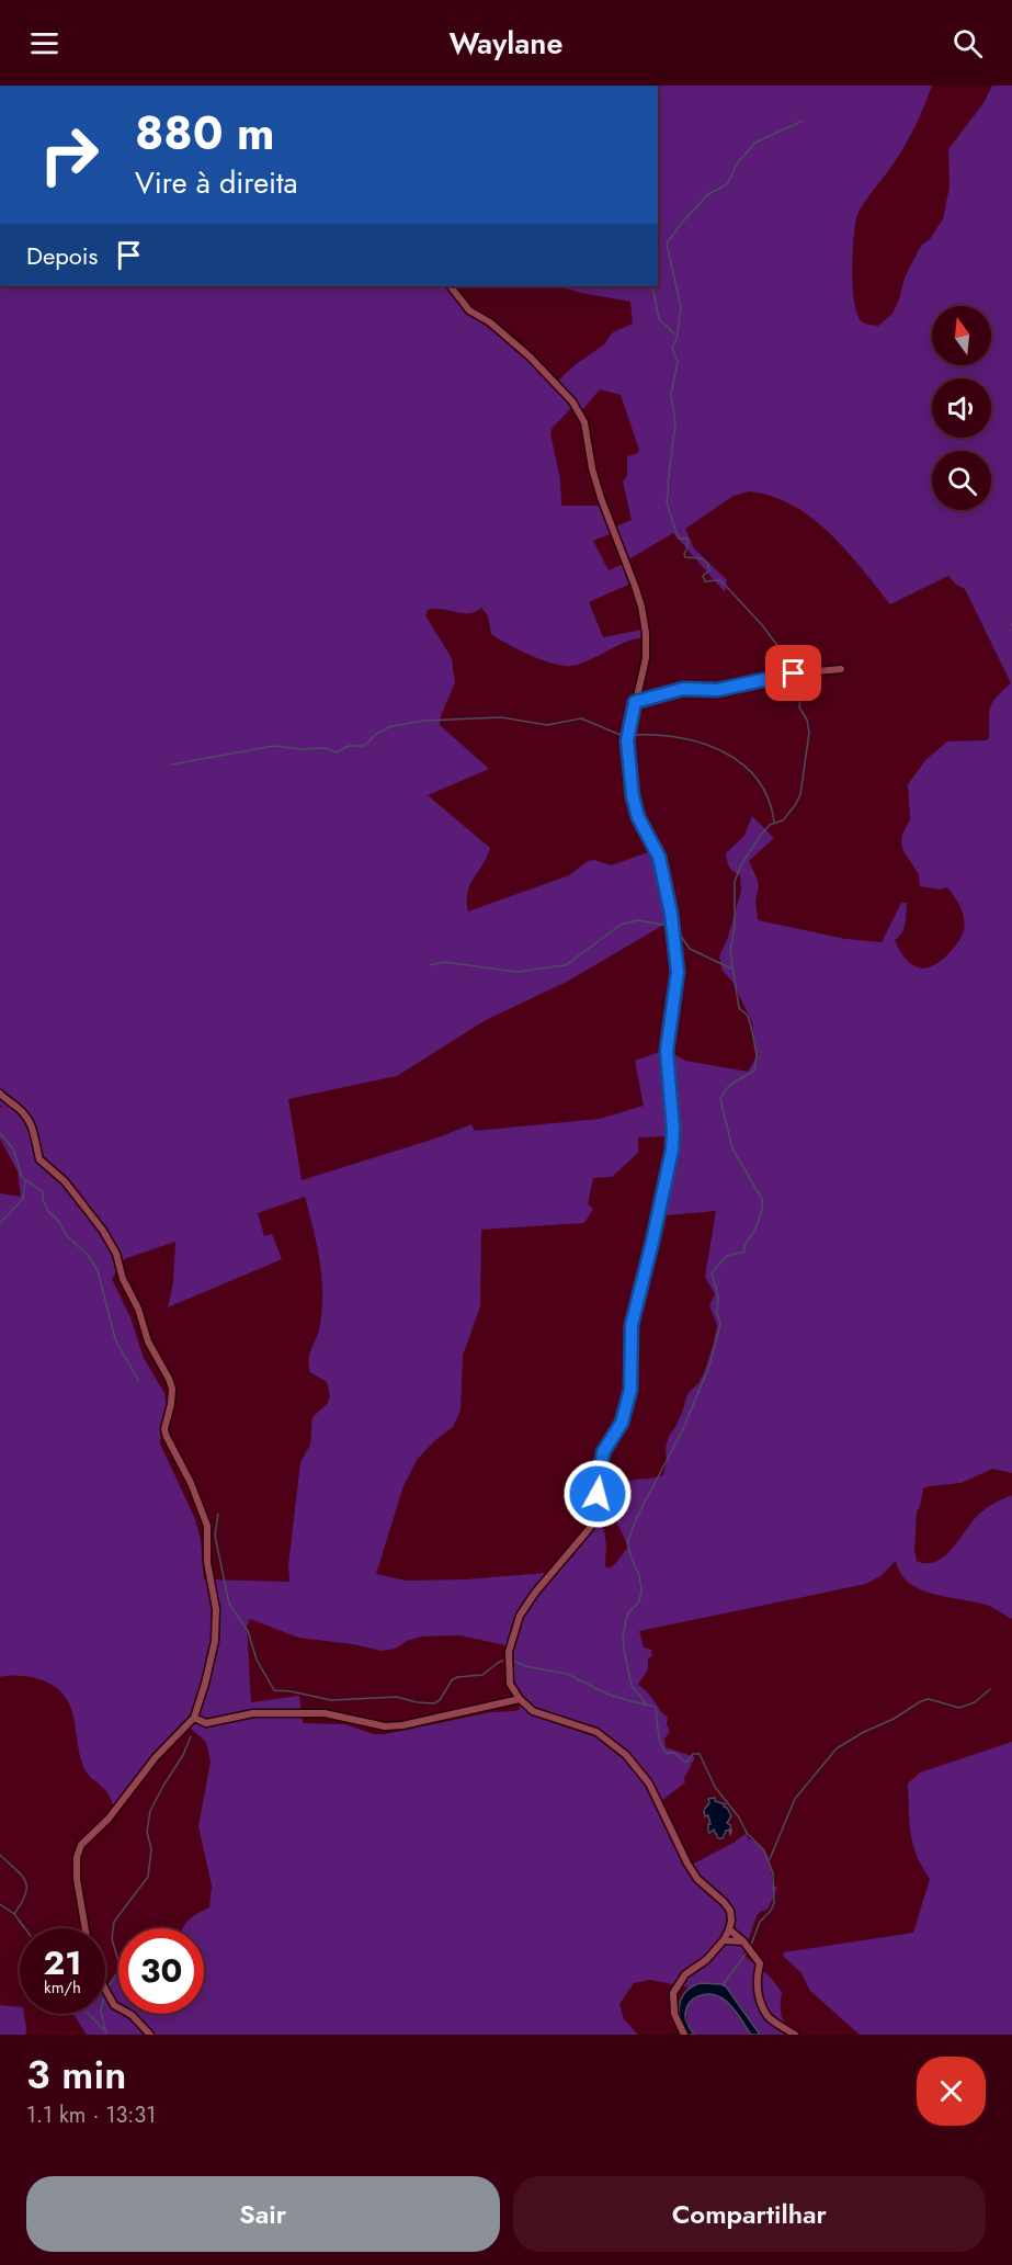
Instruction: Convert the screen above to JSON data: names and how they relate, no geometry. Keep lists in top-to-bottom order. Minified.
{"north":"top","page":{"header":"Waylane","turn":["880 m","Vire à direita"],"then":"Depois","speed":"21 km/h","limit":"30","heading":["3 min","1.1 km · 13:31"],"buttons":["Sair","Compartilhar"]}}
